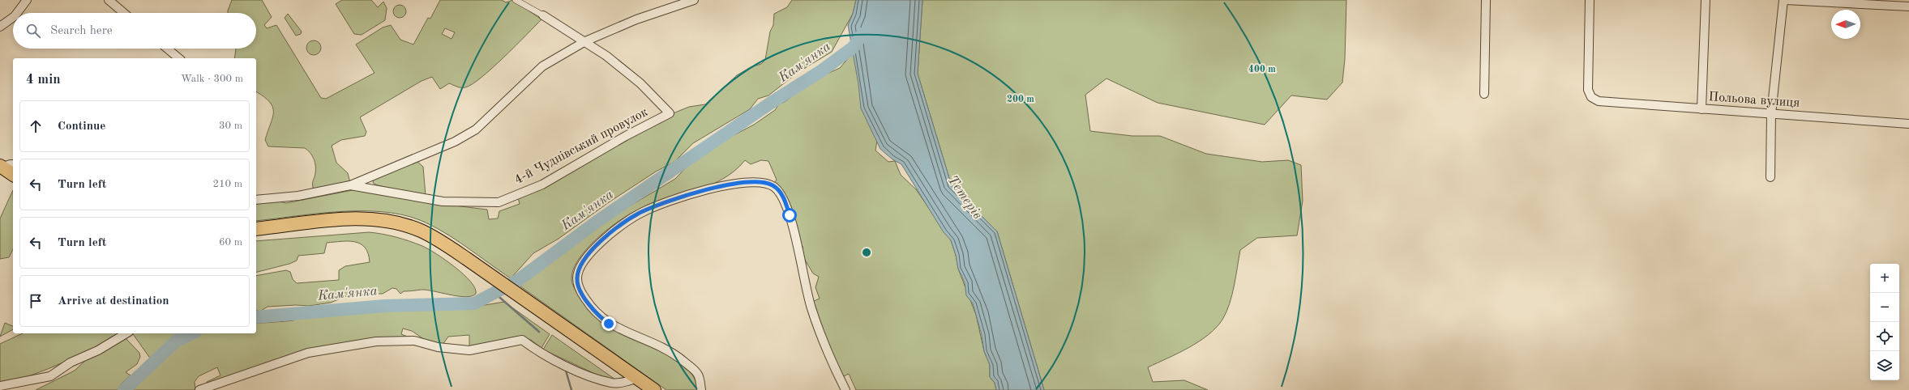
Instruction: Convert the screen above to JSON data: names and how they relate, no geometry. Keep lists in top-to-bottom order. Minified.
{"streets":{"street":["Польова вулиця","4-й Чуднівський провулок"]},"water":["Кам'янка","Тетерів"],"north":"left","page":{"search":"Search here","heading":["4 min","Walk · 300 m"],"list":[["Continue","30 m"],["Turn left","210 m"],["Turn left","60 m"],"Arrive at destination"],"map_buttons":["+","−"]},"rings":["400 m","200 m"]}
